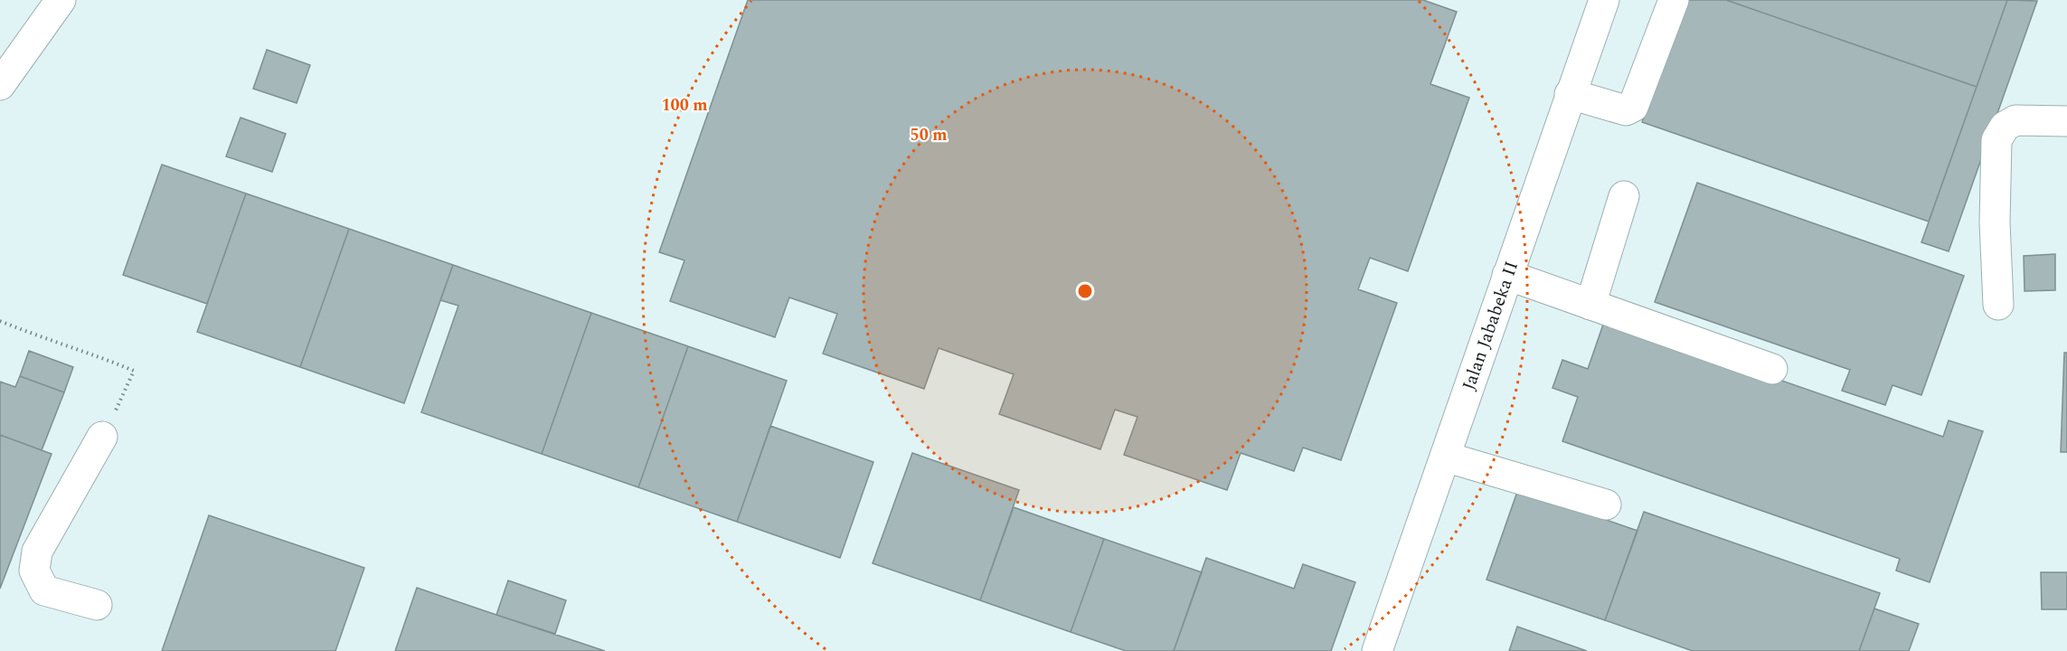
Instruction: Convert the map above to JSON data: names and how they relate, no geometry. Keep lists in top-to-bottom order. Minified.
{"streets":{"street":["Jalan Jababeka II"]},"rings":["100 m","50 m"]}
